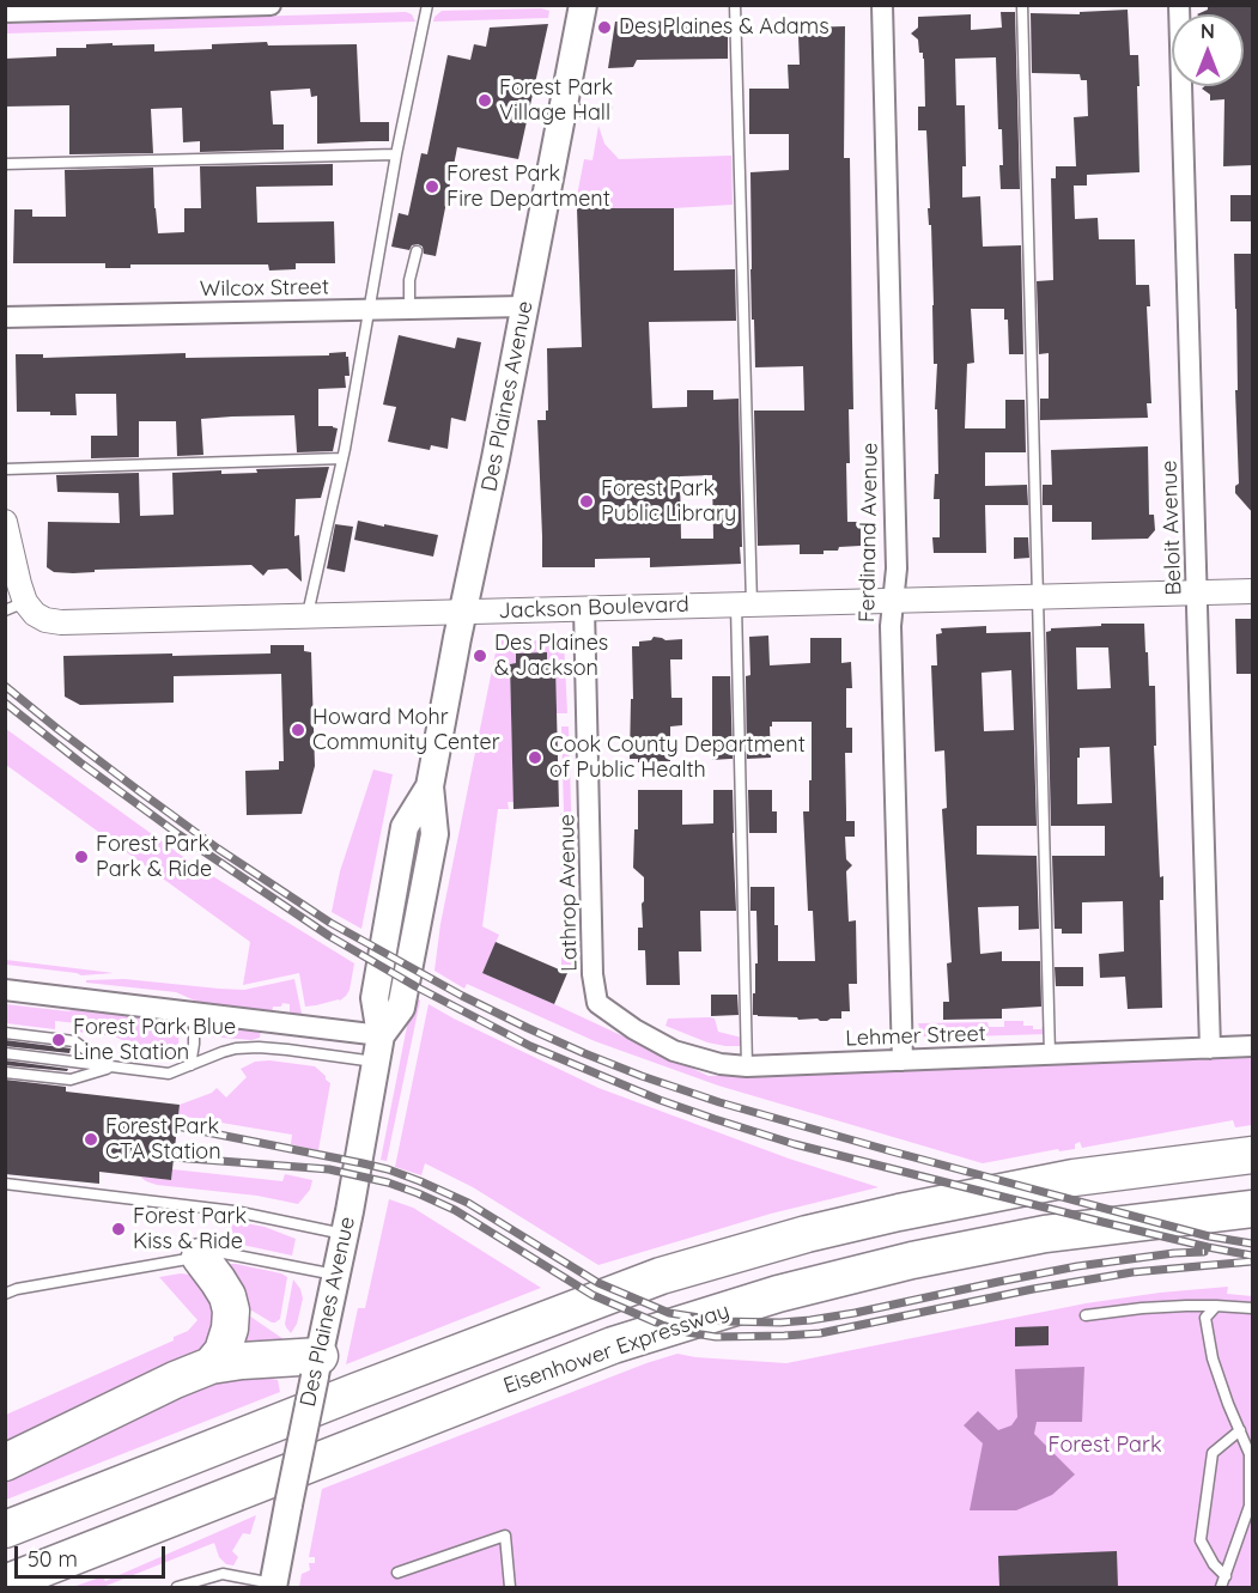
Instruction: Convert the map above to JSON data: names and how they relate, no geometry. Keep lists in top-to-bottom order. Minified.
{"streets":{"highway":["Eisenhower Expressway"],"main road":["Des Plaines Avenue"],"street":["Wilcox Street","Beloit Avenue","Ferdinand Avenue","Jackson Boulevard","Lathrop Avenue","Lehmer Street"]},"crossings":[["Wilcox Street","Des Plaines Avenue"],["Des Plaines Avenue","Jackson Boulevard"],["Beloit Avenue","Jackson Boulevard"],["Beloit Avenue","Lehmer Street"],["Ferdinand Avenue","Jackson Boulevard"],["Ferdinand Avenue","Lehmer Street"],["Jackson Boulevard","Lathrop Avenue"],["Lathrop Avenue","Lehmer Street"]],"parks":["Forest Park"],"places":["Des Plaines & Adams","Forest Park Village Hall","Forest Park Fire Department","Forest Park Public Library","Des Plaines & Jackson","Howard Mohr Community Center","Cook County Department of Public Health","Forest Park Park & Ride","Forest Park Blue Line Station","Forest Park CTA Station","Forest Park Kiss & Ride"],"scale_bar":"50 m","north":"top"}
